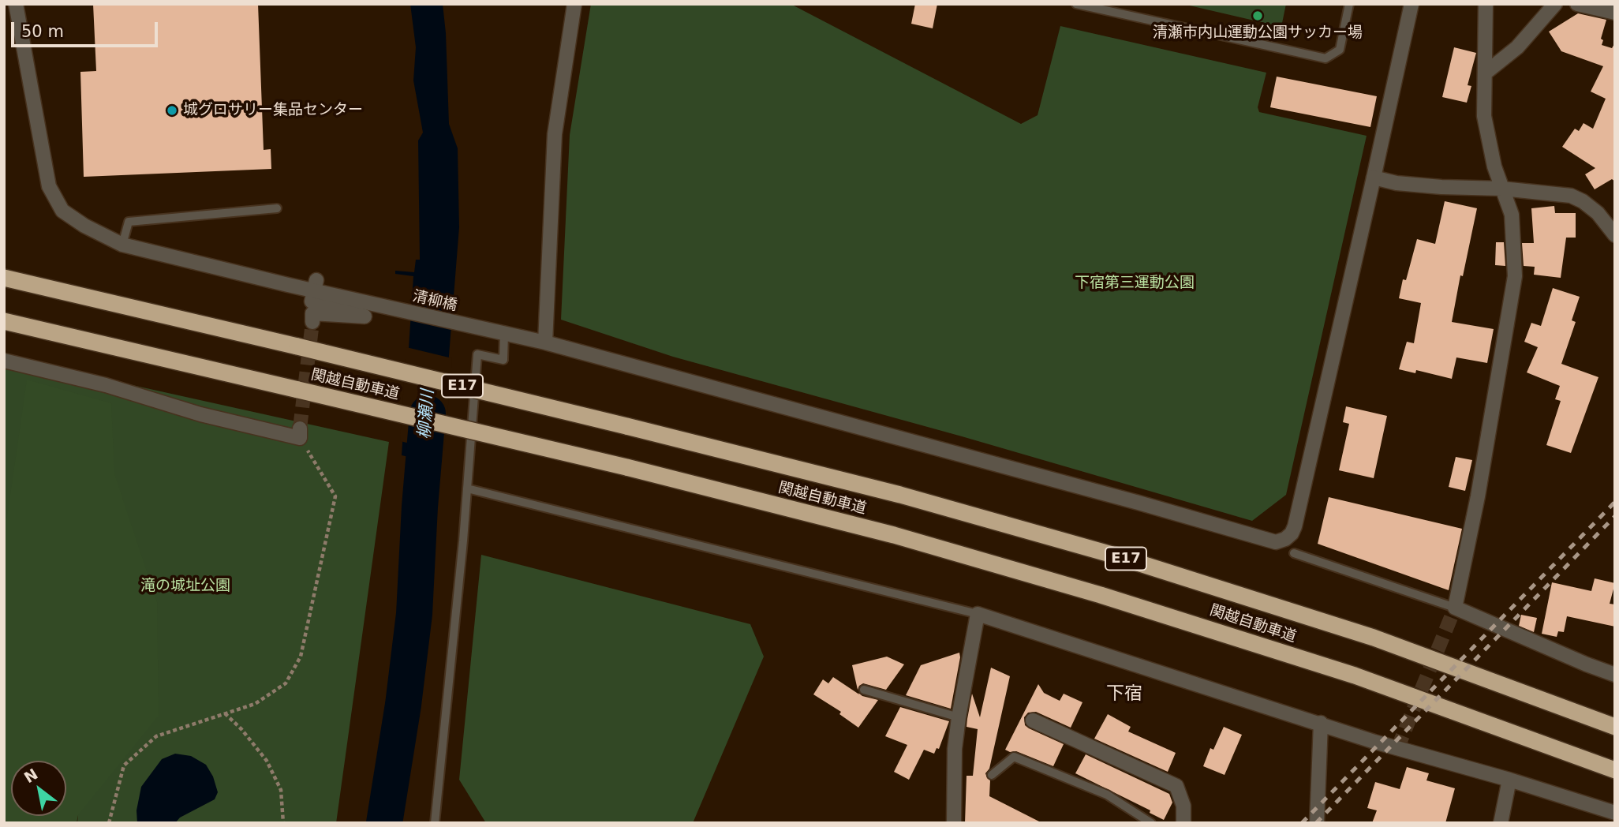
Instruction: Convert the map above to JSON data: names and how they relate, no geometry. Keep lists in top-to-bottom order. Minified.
{"streets":{"highway":["関越自動車道","E17"],"street":["清柳橋"]},"districts":["下宿"],"water":["柳瀬川"],"parks":["下宿第三運動公園","滝の城址公園"],"places":["清瀬市内山運動公園サッカー場","城グロサリー集品センター"],"scale_bar":"50 m","north":"top left"}
